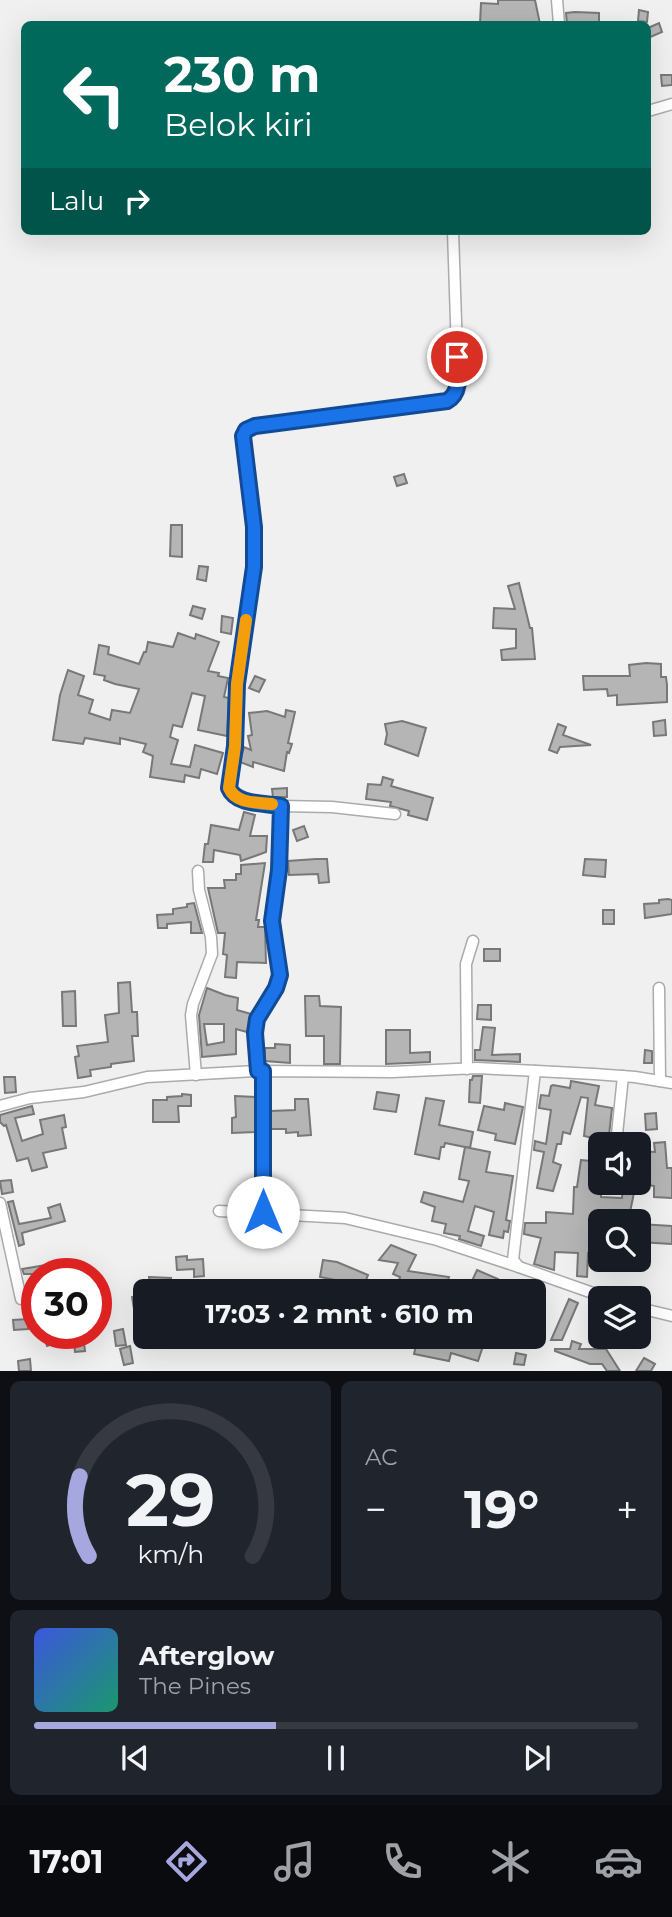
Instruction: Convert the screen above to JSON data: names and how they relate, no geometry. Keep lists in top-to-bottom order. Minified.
{"page":{"turn":["230 m","Belok kiri"],"then":"Lalu","limit":"30","trip":"17:03 · 2 mnt · 610 m","tile":"AC","heat":["−","19°","+"],"song":["Afterglow","The Pines"],"tabs":"17:01","gauge":["29","km/h"]}}
